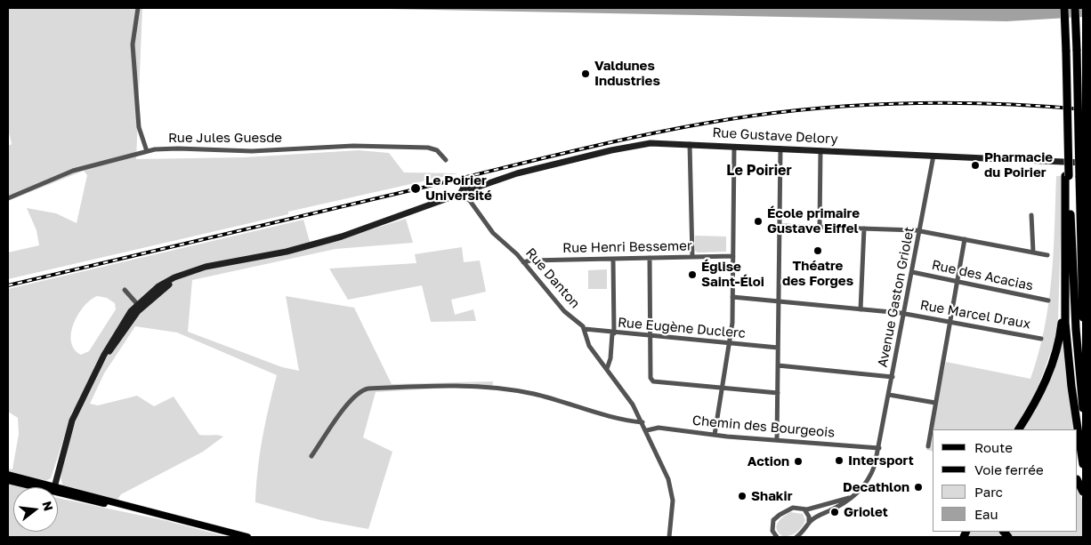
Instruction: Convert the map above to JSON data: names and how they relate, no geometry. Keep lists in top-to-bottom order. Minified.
{"streets":{"street":["Rue Gustave Delory","Rue Jules Guesde","Rue Henri Bessemer","Rue des Acacias","Rue Danton","Avenue Gaston Griolet","Rue Marcel Draux","Rue Eugène Duclerc","Chemin des Bourgeois"]},"crossings":[["Rue Gustave Delory","Rue Danton"],["Rue Gustave Delory","Avenue Gaston Griolet"],["Rue Henri Bessemer","Rue Danton"],["Rue des Acacias","Avenue Gaston Griolet"],["Rue Danton","Rue Eugène Duclerc"],["Rue Danton","Chemin des Bourgeois"],["Avenue Gaston Griolet","Rue Marcel Draux"],["Avenue Gaston Griolet","Chemin des Bourgeois"]],"districts":["Le Poirier"],"places":["Valdunes Industries","Pharmacie du Poirier","Le Poirier Université","École primaire Gustave Eiffel","Théatre des Forges","Église Saint-Éloi","Intersport","Action","Decathlon","Shakir","Griolet"],"legend":["Route","Voie ferrée","Parc","Eau"],"north":"right"}
